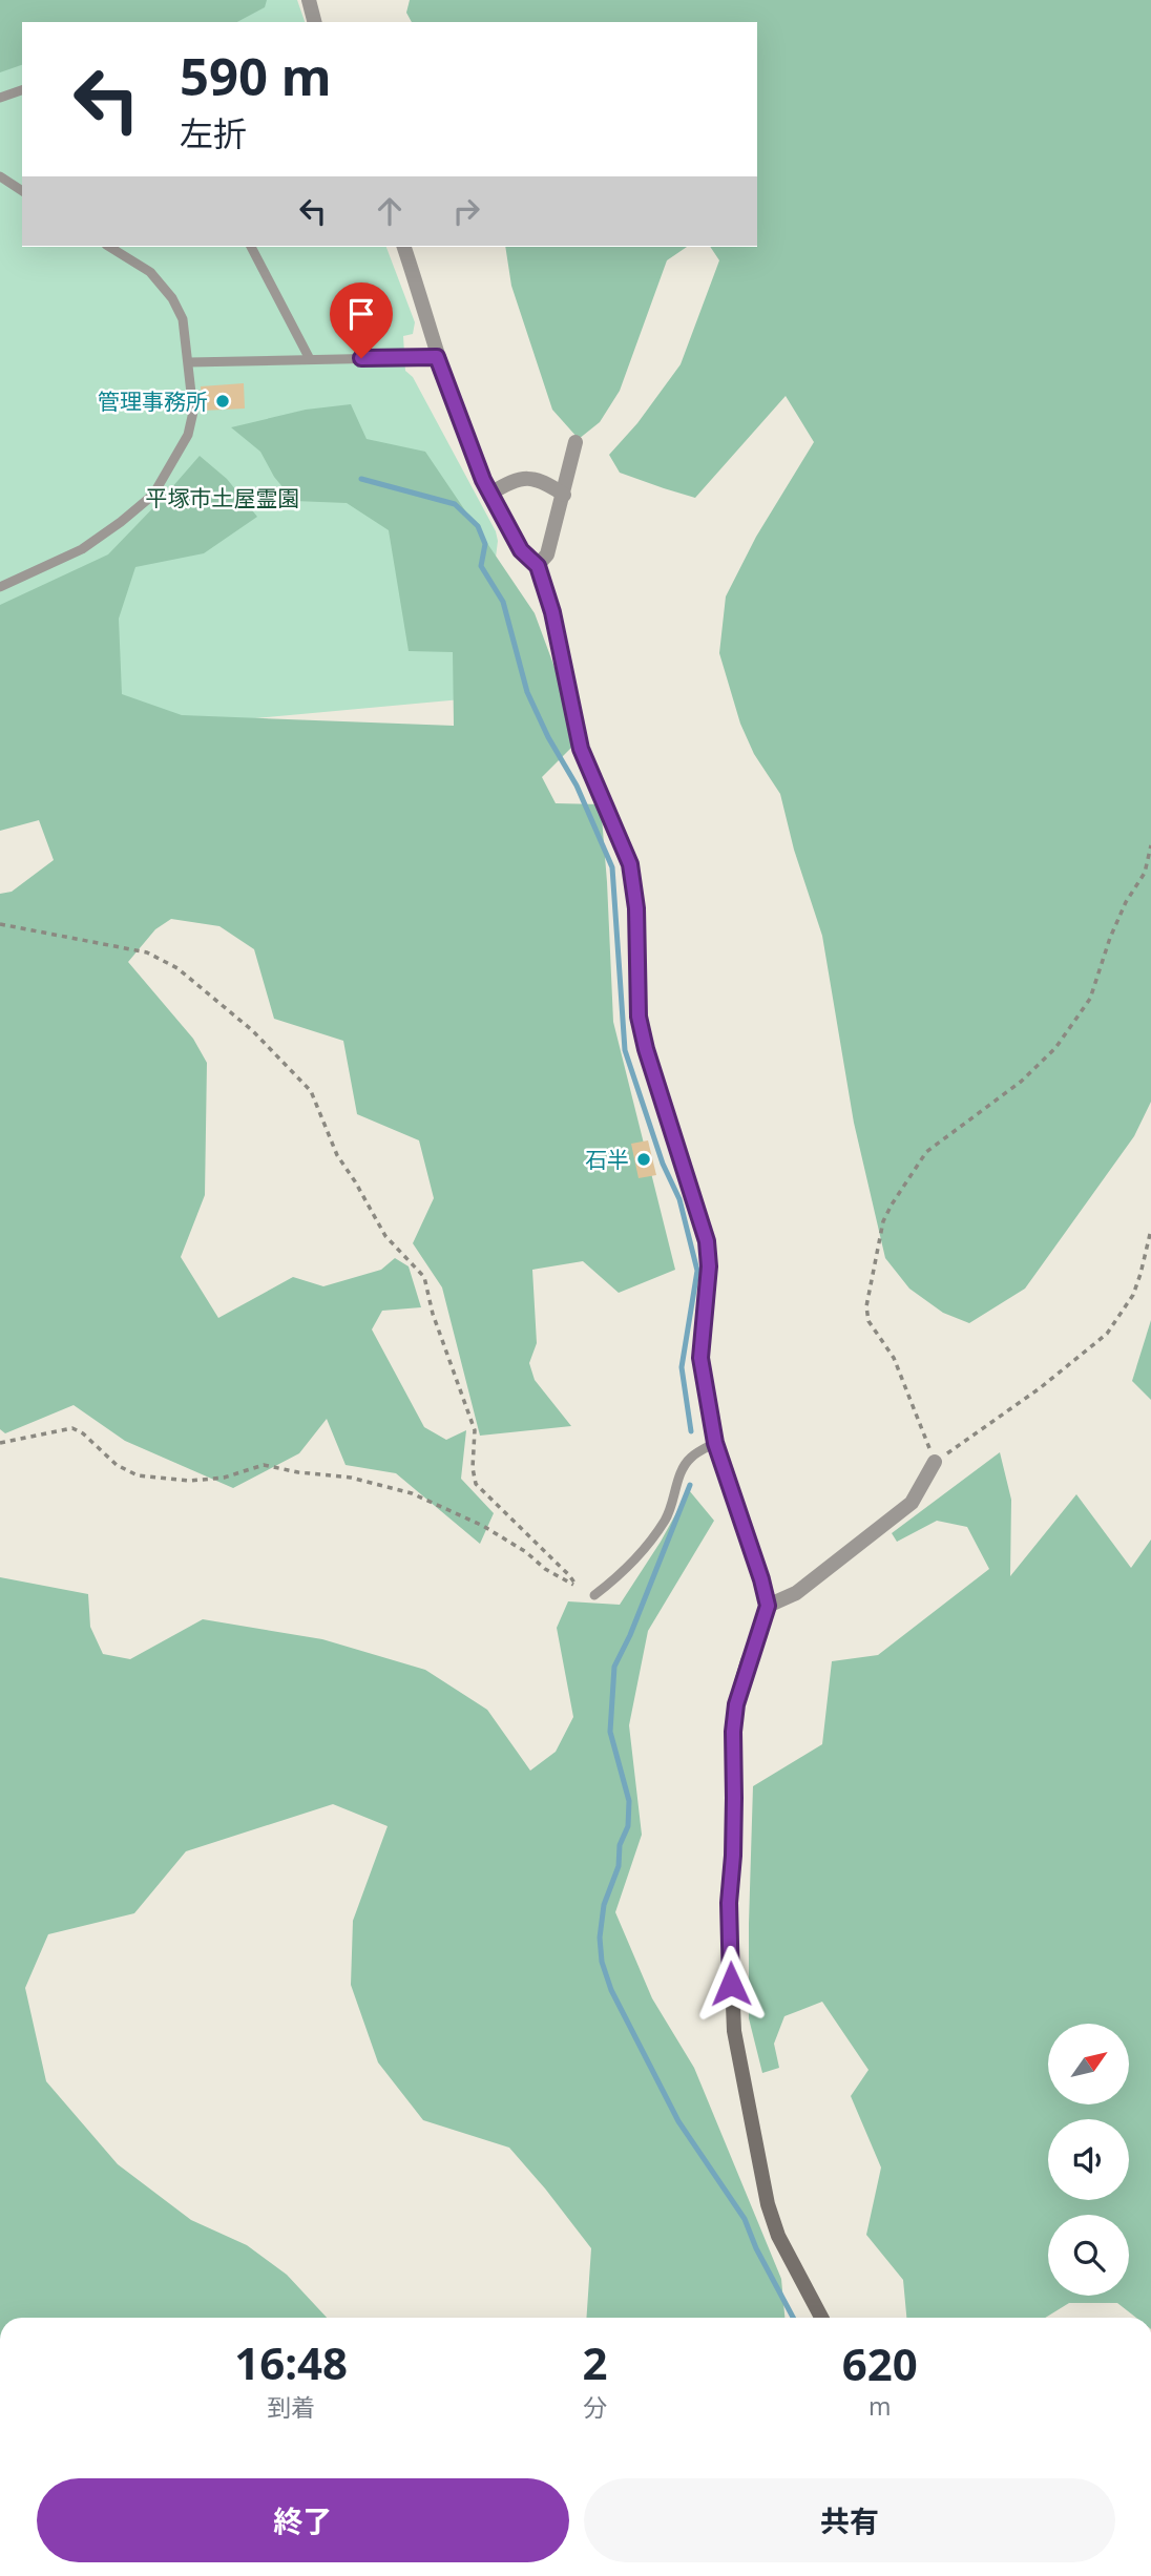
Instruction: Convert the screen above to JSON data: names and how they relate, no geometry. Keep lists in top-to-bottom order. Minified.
{"parks":["平塚市土屋霊園"],"places":["管理事務所","石半"],"north":"top right","page":{"turn":["590 m","左折"],"eta":["16:48","到着","2","分","620","m"],"buttons":["終了","共有"]}}
